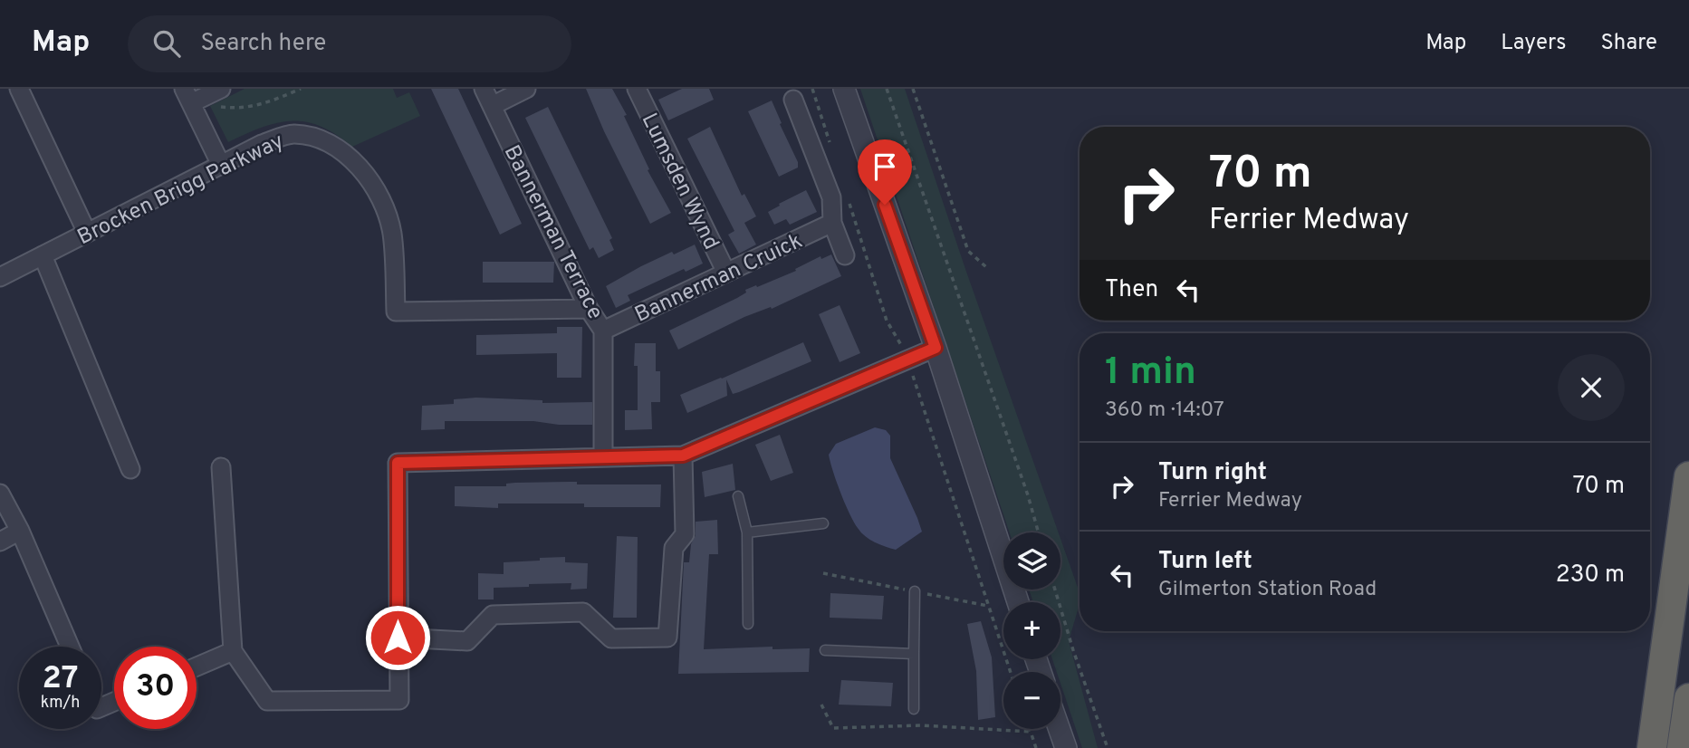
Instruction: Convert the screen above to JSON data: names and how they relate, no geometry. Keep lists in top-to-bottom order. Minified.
{"streets":{"street":["Lumsden Wynd","Brocken Brigg Parkway","Bannerman Terrace","Bannerman Cruick"]},"crossings":[["Lumsden Wynd","Bannerman Cruick"],["Brocken Brigg Parkway","Bannerman Terrace"],["Bannerman Terrace","Bannerman Cruick"]],"page":{"header":"Map","search":"Search here","nav":["Map","Layers","Share"],"turn":["70 m","Ferrier Medway"],"then":"Then","heading":["1 min","360 m · 14:07"],"list":[{"name":"Turn right","note":"Ferrier Medway","value":"70 m"},{"name":"Turn left","note":"Gilmerton Station Road","value":"230 m"}],"map_buttons":["+","−"],"speed":"27 km/h","limit":"30"}}
